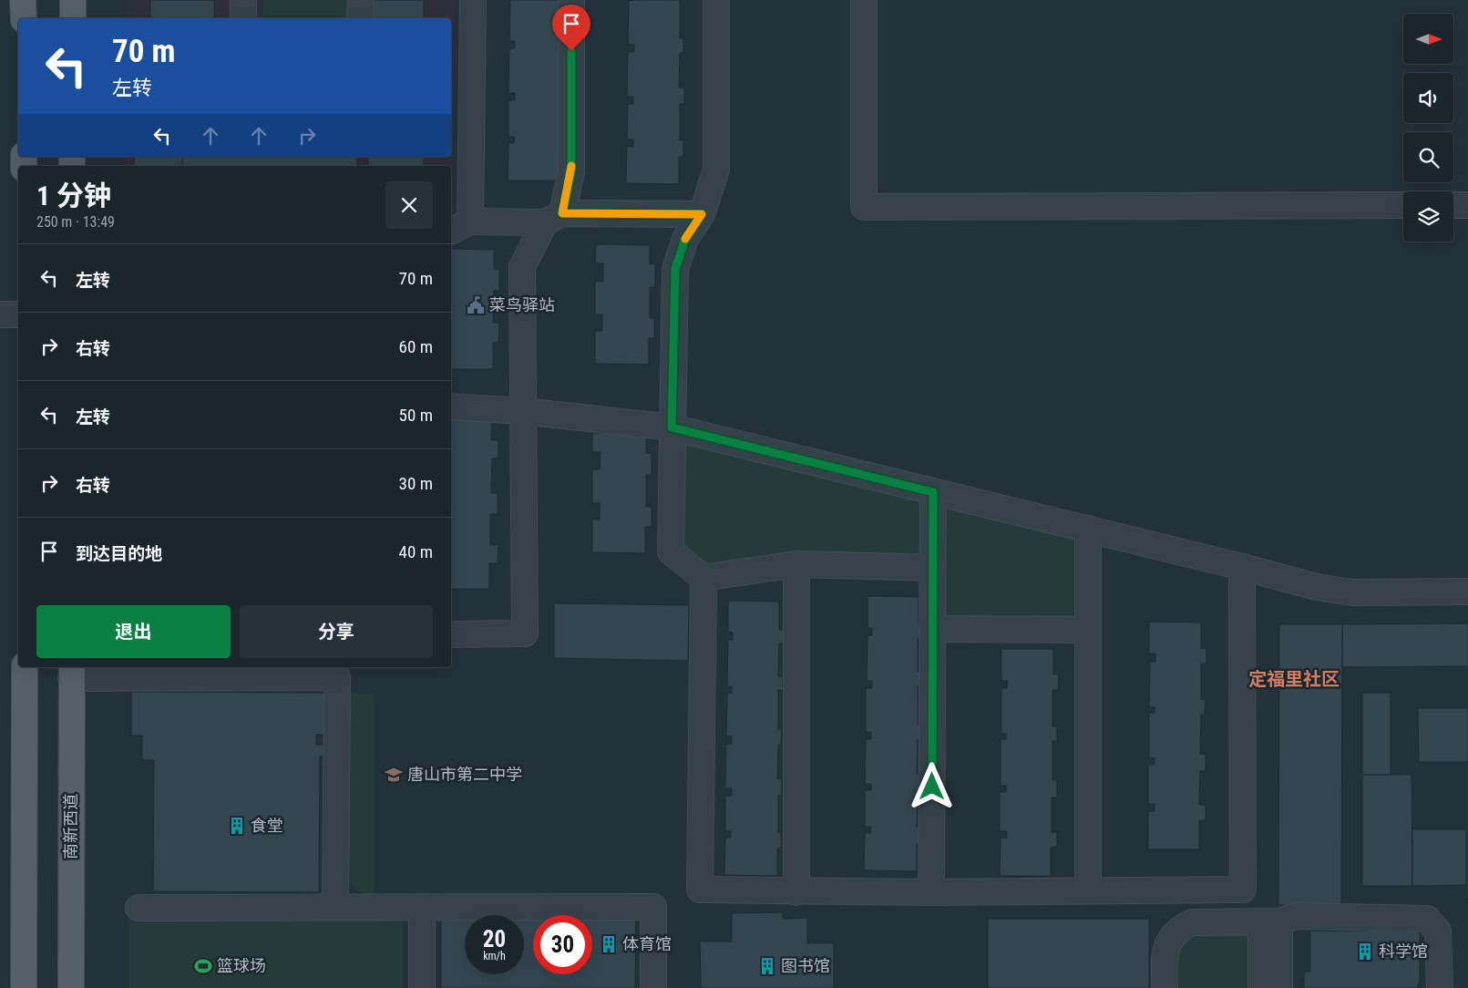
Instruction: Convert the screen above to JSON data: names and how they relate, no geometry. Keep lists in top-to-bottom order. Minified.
{"streets":{"main road":["南新西道"]},"districts":["定福里社区"],"places":{"public building":["菜鸟驿站"],"school or university":["唐山市第二中学"],"building":["食堂","体育馆","科学馆","图书馆"],"sports":["篮球场"]},"north":"right","page":{"turn":["70 m","左转"],"heading":["1 分钟","250 m · 13:49"],"list":[{"name":"左转","value":"70 m"},{"name":"右转","value":"60 m"},{"name":"左转","value":"50 m"},{"name":"右转","value":"30 m"},{"name":"到达目的地","value":"40 m"}],"buttons":["退出","分享"],"speed":"20 km/h","limit":"30"}}
